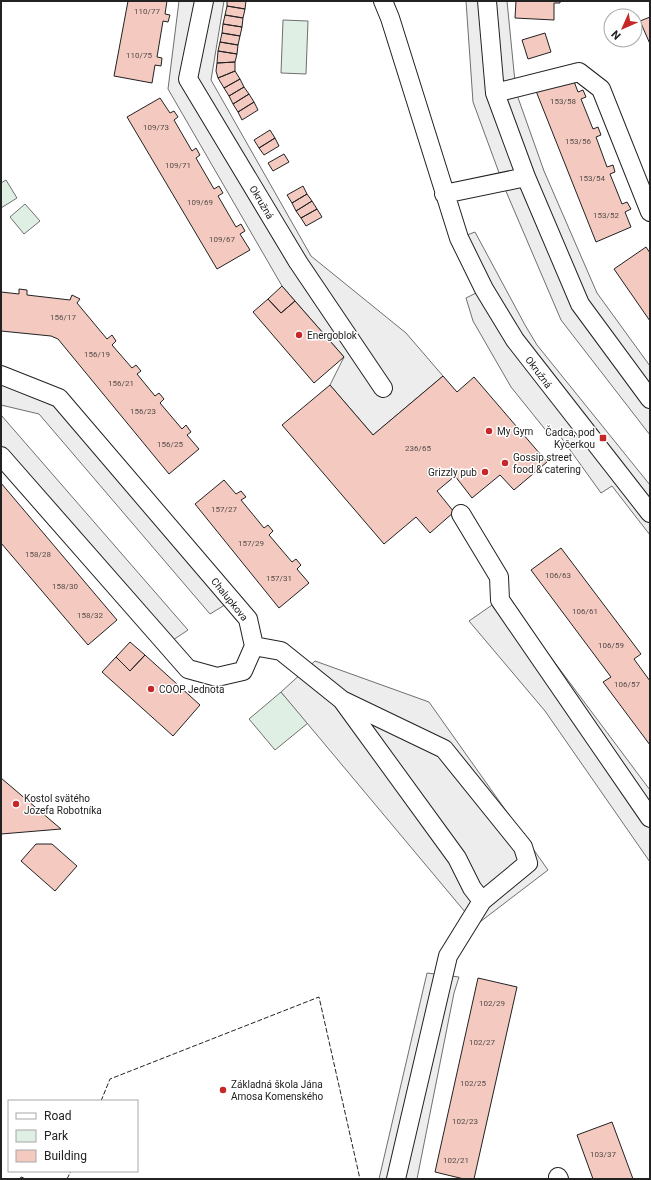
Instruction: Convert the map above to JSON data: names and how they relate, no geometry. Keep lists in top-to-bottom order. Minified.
{"streets":{"street":["Okružná","Chalupkova"]},"places":{"other":["Energoblok","My Gym","Gossip street food & catering","Grizzly pub","COOP Jednota","Kostol svätého Jozefa Robotníka","Základná škola Jána Amosa Komenského"],"transit":["Čadca, pod Kyčerkou"]},"house_numbers":["110/77","110/75","153/58","109/73","153/56","109/71","153/54","109/69","153/52","109/67","156/17","156/19","156/21","156/23","156/25","236/65","157/27","157/29","158/28","106/63","157/31","158/30","106/61","158/32","106/59","106/57","102/29","102/27","102/25","102/23","103/37","102/21"],"legend":["Road","Park","Building"],"north":"bottom left"}
